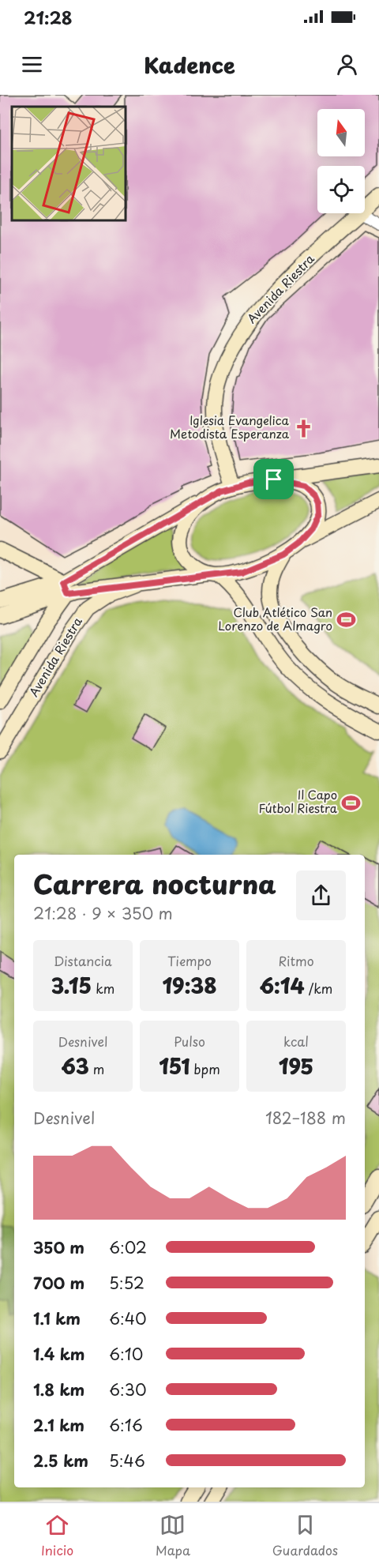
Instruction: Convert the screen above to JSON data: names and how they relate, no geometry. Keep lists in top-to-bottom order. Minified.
{"streets":{"main road":["Avenida Riestra"]},"places":{"church":["Iglesia Evangelica Metodista Esperanza"],"sports":["Club Atlético San Lorenzo de Almagro","Il Capo Fútbol Riestra"]},"north":"top","page":{"status":"21:28","header":"Kadence","heading":["Carrera nocturna","21:28 · 9 × 350 m"],"stats":[["Distancia","3.15 km"],["Tiempo","19:38"],["Ritmo","6:14 /km"],["Desnivel","63 m"],["Pulso","151 bpm"],["kcal","195"]],"chart":["Desnivel","182–188 m"],"list":[{"name":"350 m","note":"6:02"},{"name":"700 m","note":"5:52"},{"name":"1.1 km","note":"6:40"},{"name":"1.4 km","note":"6:10"},{"name":"1.8 km","note":"6:30"},{"name":"2.1 km","note":"6:16"},{"name":"2.5 km","note":"5:46"}],"tabs":["Inicio","Mapa","Guardados"]}}
